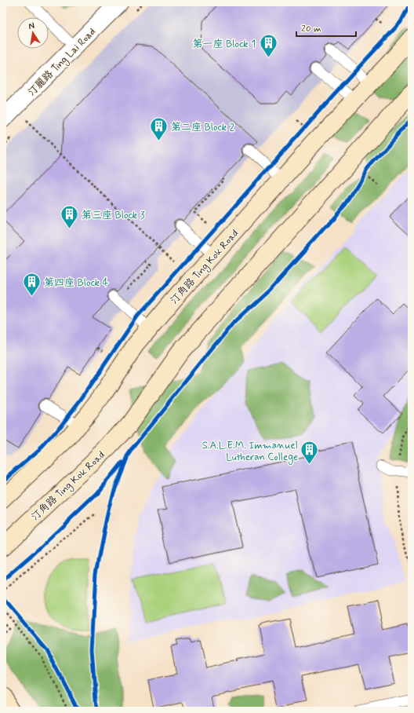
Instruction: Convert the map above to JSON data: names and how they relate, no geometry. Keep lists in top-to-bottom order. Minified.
{"streets":{"main road":["汀角路 Ting Kok Road"],"street":["汀麗路 Ting Lai Road"]},"places":{"building":["第一座 Block 1","第二座 Block 2","第三座 Block 3","第四座 Block 4","S.A.L.E.M. Immanuel Lutheran College"]},"scale_bar":"20 m","north":"top"}
